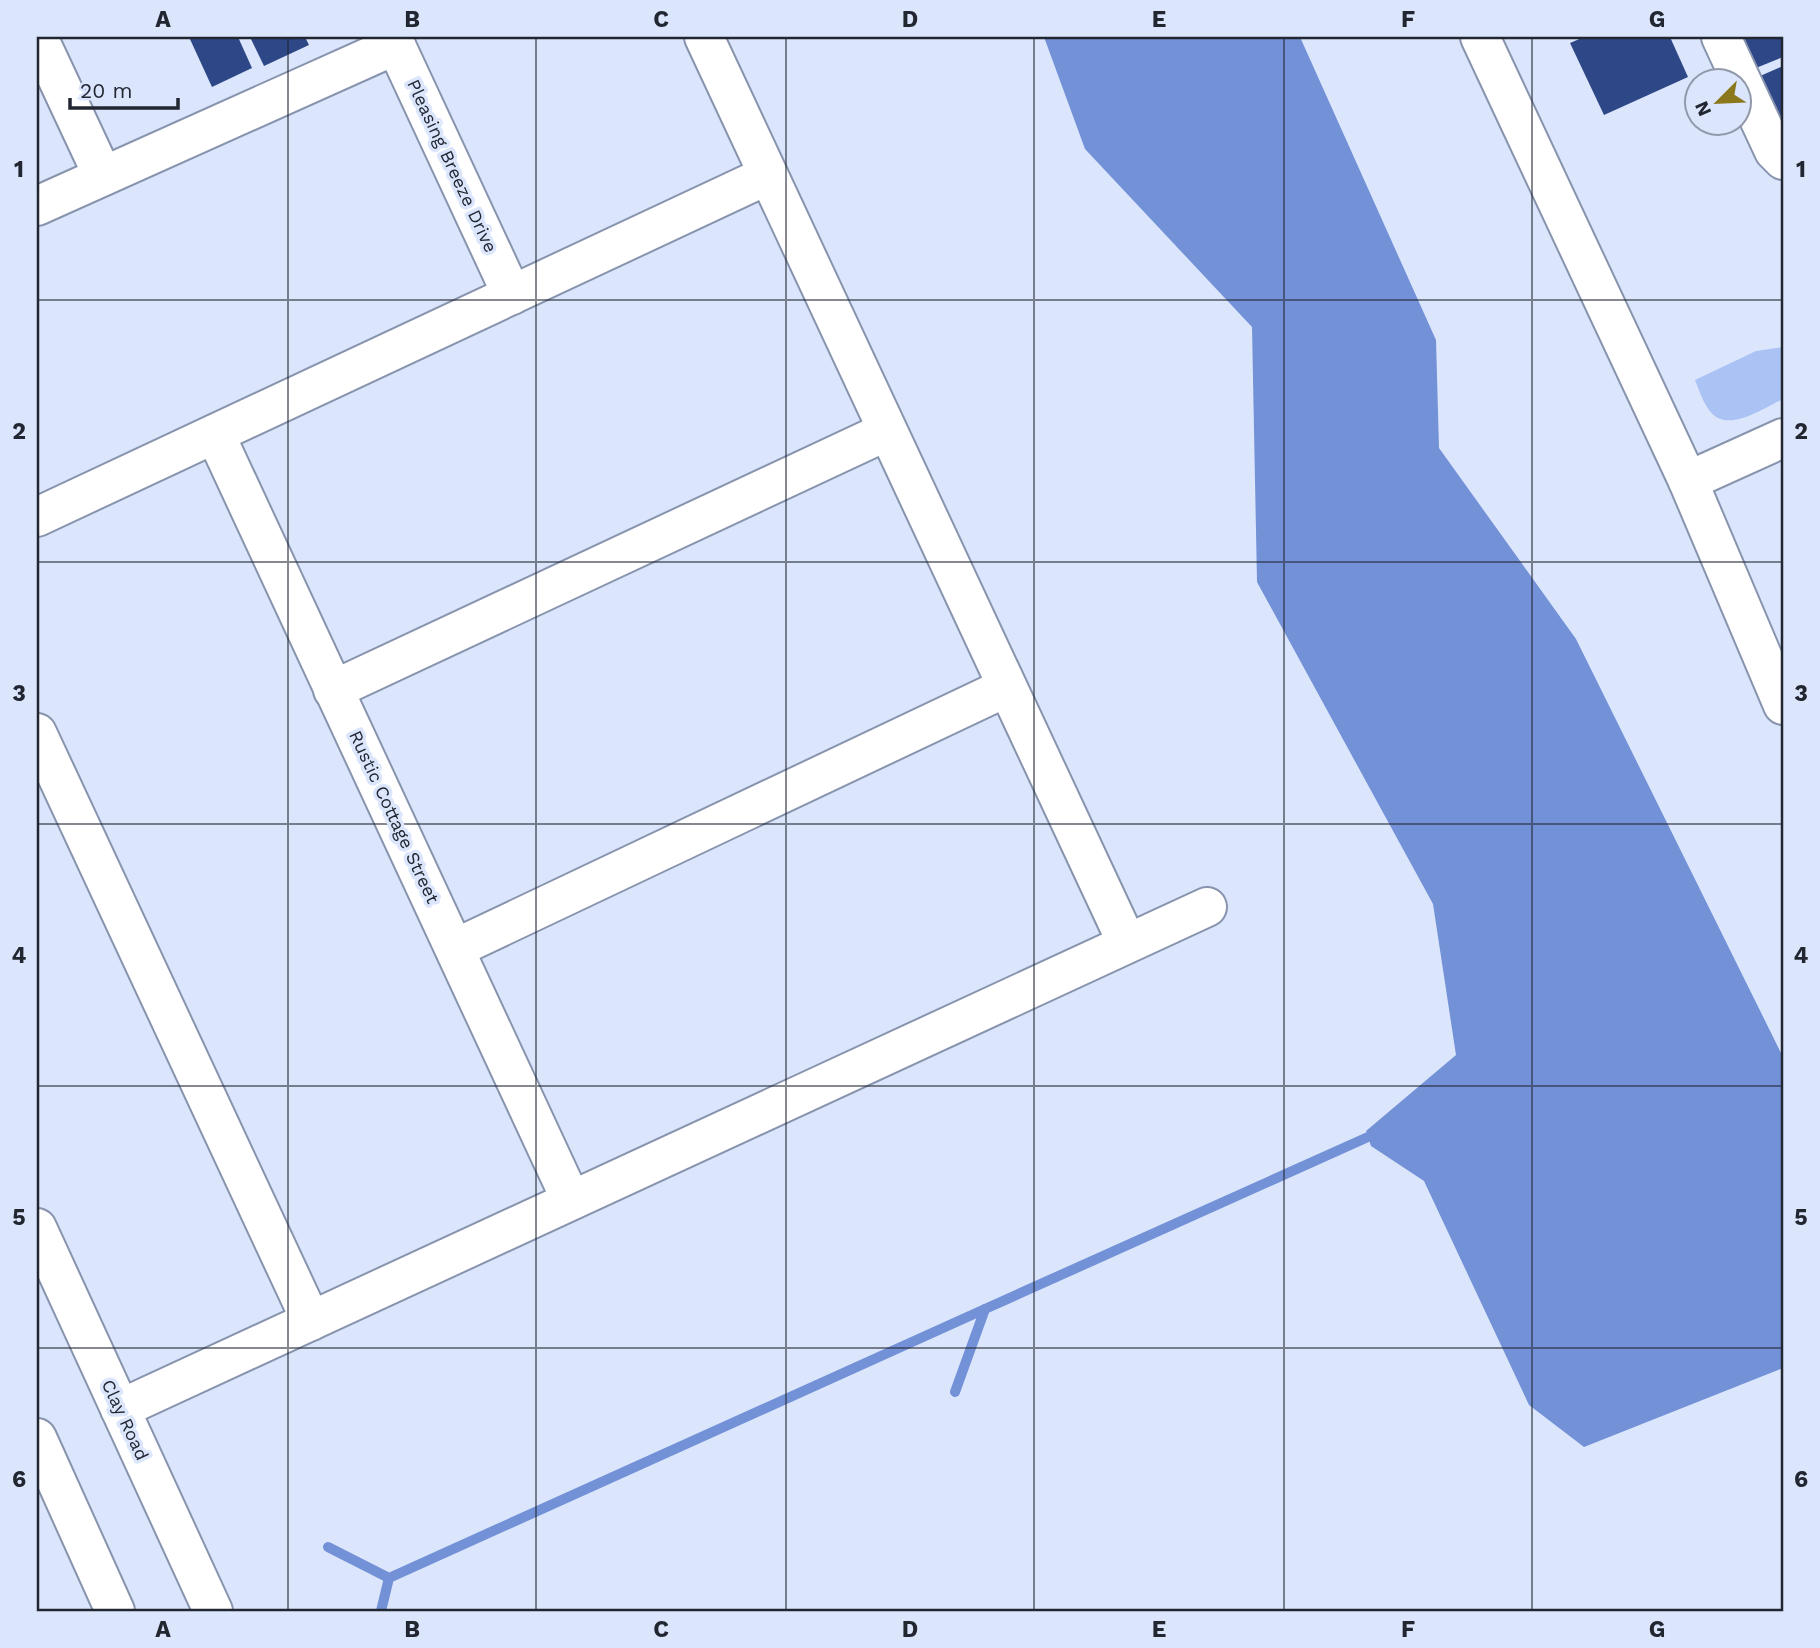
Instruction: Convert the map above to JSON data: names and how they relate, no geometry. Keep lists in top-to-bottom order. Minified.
{"streets":{"street":["Pleasing Breeze Drive","Rustic Cottage Street","Clay Road"]},"scale_bar":"20 m","north":"bottom left","grid":{"columns":["A","B","C","D","E","F","G"],"rows":["1","2","3","4","5","6"]}}
